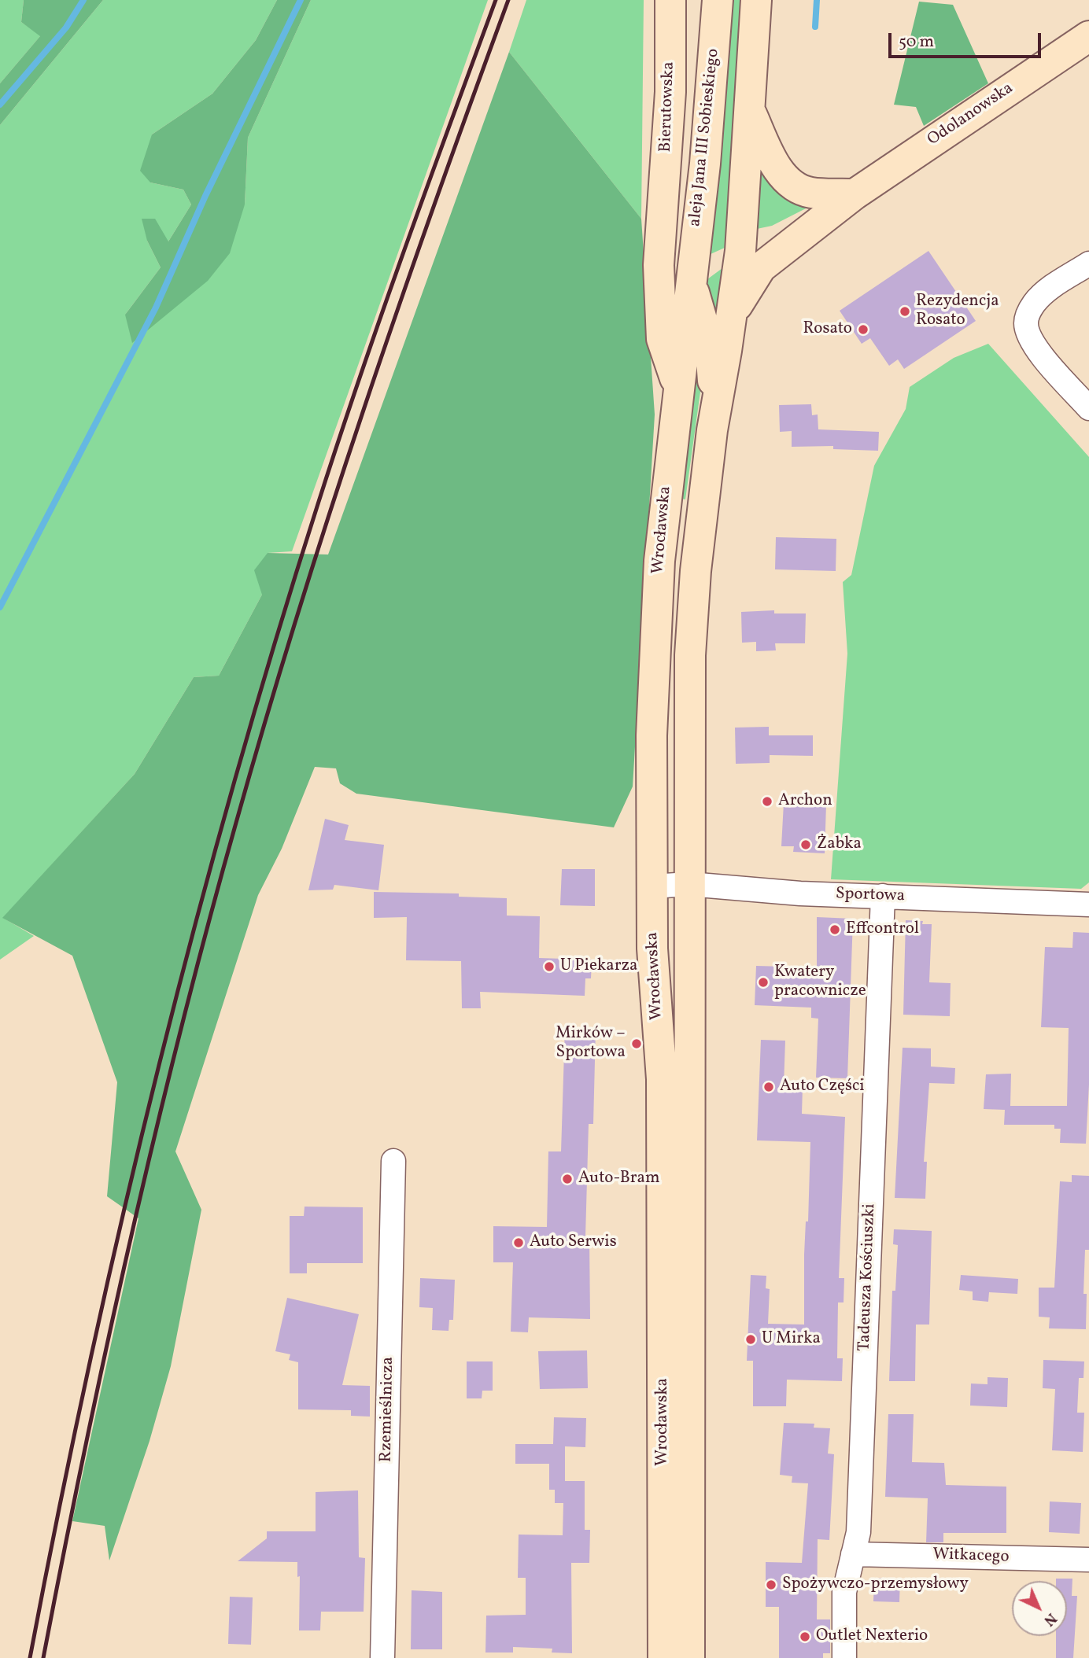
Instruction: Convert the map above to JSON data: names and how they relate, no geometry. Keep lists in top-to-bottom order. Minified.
{"streets":{"main road":["Bierutowska","Odolanowska","aleja Jana III Sobieskiego","Wrocławska"],"street":["Sportowa","Tadeusza Kościuszki","Rzemieślnicza","Witkacego"]},"crossings":[["Bierutowska","Odolanowska"],["Bierutowska","aleja Jana III Sobieskiego"],["Bierutowska","Wrocławska"],["Odolanowska","aleja Jana III Sobieskiego"],["Odolanowska","Wrocławska"],["aleja Jana III Sobieskiego","Wrocławska"],["Wrocławska","Sportowa"],["Sportowa","Tadeusza Kościuszki"],["Tadeusza Kościuszki","Witkacego"]],"places":["Rezydencja Rosato","Rosato","Archon","Żabka","Effcontrol","U Piekarza","Kwatery pracownicze","Mirków – Sportowa","Auto Części","Auto-Bram","Auto Serwis","U Mirka","Spożywczo-przemysłowy","Outlet Nexterio"],"scale_bar":"50 m","north":"bottom right"}
